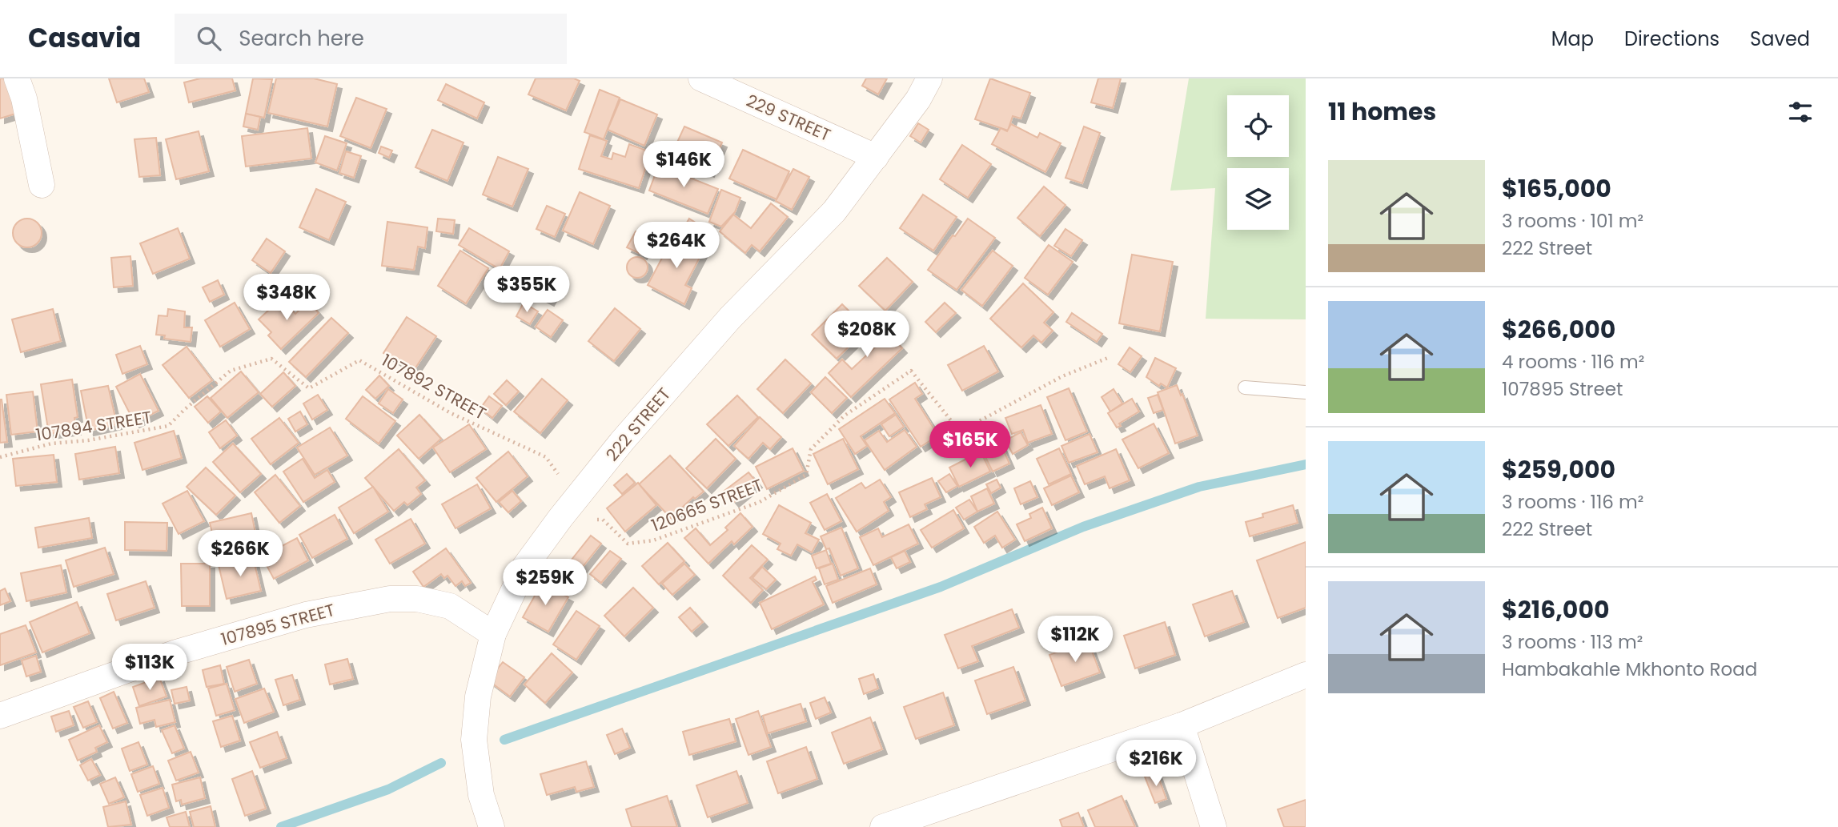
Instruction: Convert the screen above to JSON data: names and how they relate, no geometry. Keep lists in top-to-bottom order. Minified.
{"streets":{"street":["229 STREET","222 STREET","107895 STREET"],"path":["107892 STREET","107894 STREET","120665 STREET"]},"crossings":[["229 STREET","222 STREET"],["107892 STREET","222 STREET"],["107892 STREET","107894 STREET"],["107892 STREET","120665 STREET"],["222 STREET","120665 STREET"],["222 STREET","107895 STREET"]],"page":{"header":"Casavia","search":"Search here","nav":["Map","Directions","Saved"],"heading":"11 homes","price":["$146K","$264K","$355K","$348K","$208K","$165K","$266K","$259K","$112K","$113K","$216K"],"list":[{"name":"$165,000","note":"3 rooms · 101 m² · 222 Street"},{"name":"$266,000","note":"4 rooms · 116 m² · 107895 Street"},{"name":"$259,000","note":"3 rooms · 116 m² · 222 Street"},{"name":"$216,000","note":"3 rooms · 113 m² · Hambakahle Mkhonto Road"}]}}
